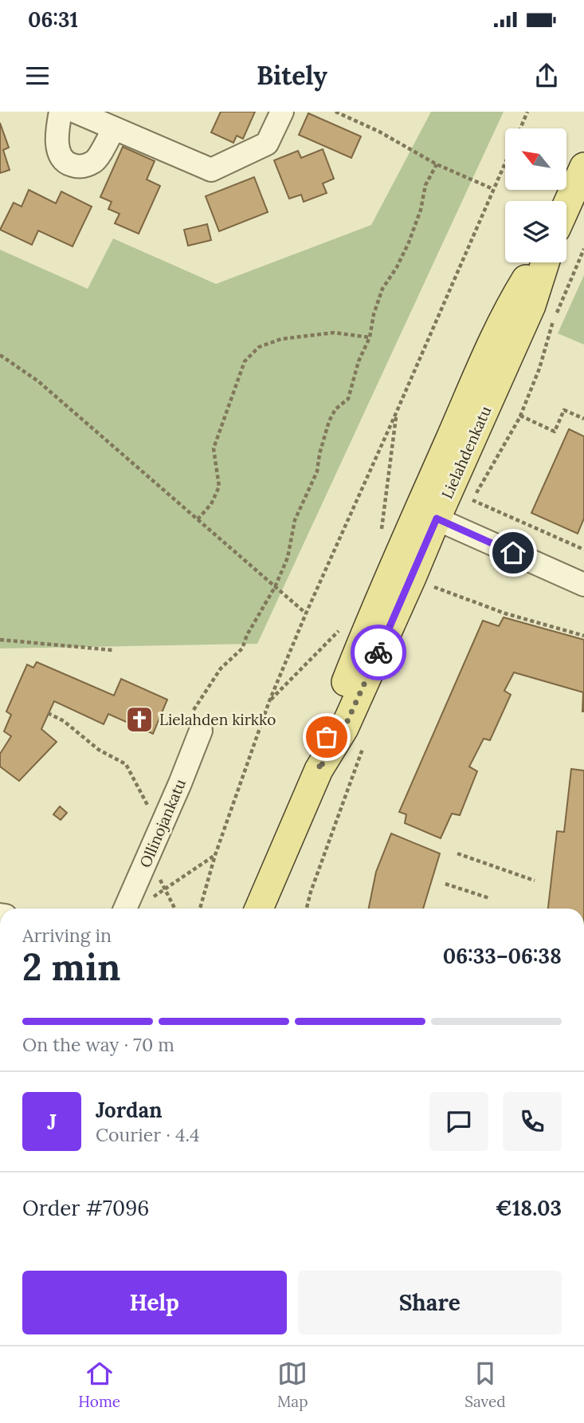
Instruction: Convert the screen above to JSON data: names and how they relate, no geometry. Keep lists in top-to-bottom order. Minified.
{"streets":{"main road":["Lielahdenkatu"],"street":["Ollinojankatu"]},"places":{"church":["Lielahden kirkko"]},"north":"top left","page":{"status":"06:31","header":"Bitely","heading":["2 min","Arriving in","06:33–06:38"],"panel":["Jordan","Courier · 4.4","Order #7096","€18.03"],"bar":"On the way · 70 m","round":"J","buttons":["Help","Share"],"tabs":["Home","Map","Saved"]}}
